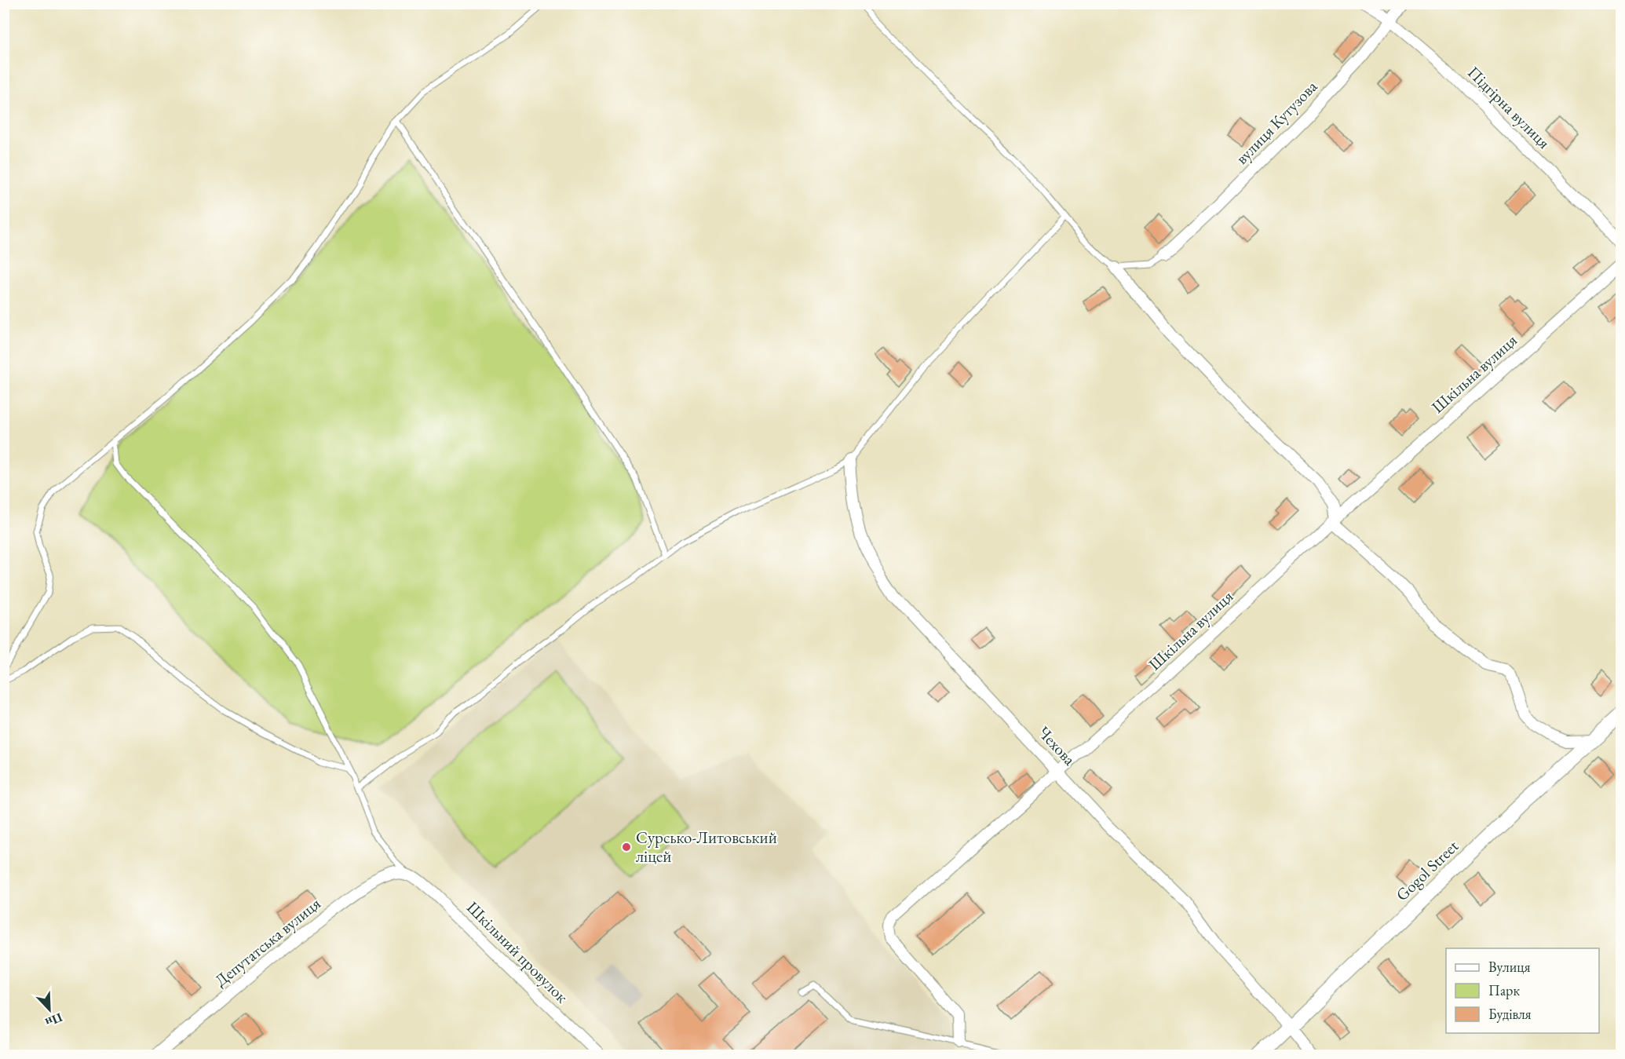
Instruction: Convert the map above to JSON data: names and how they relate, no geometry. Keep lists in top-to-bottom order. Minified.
{"streets":{"street":["Підгірна вулиця","вулиця Кутузова","Шкільна вулиця","Чехова","Gogol Street","Депутатська вулиця","Шкільний провулок"]},"crossings":[["Підгірна вулиця","вулиця Кутузова"],["Шкільна вулиця","Чехова"],["Чехова","Gogol Street"],["Депутатська вулиця","Шкільний провулок"]],"places":["Сурсько-Литовський ліцей"],"legend":["Вулиця","Парк","Будівля"],"north":"bottom right"}
